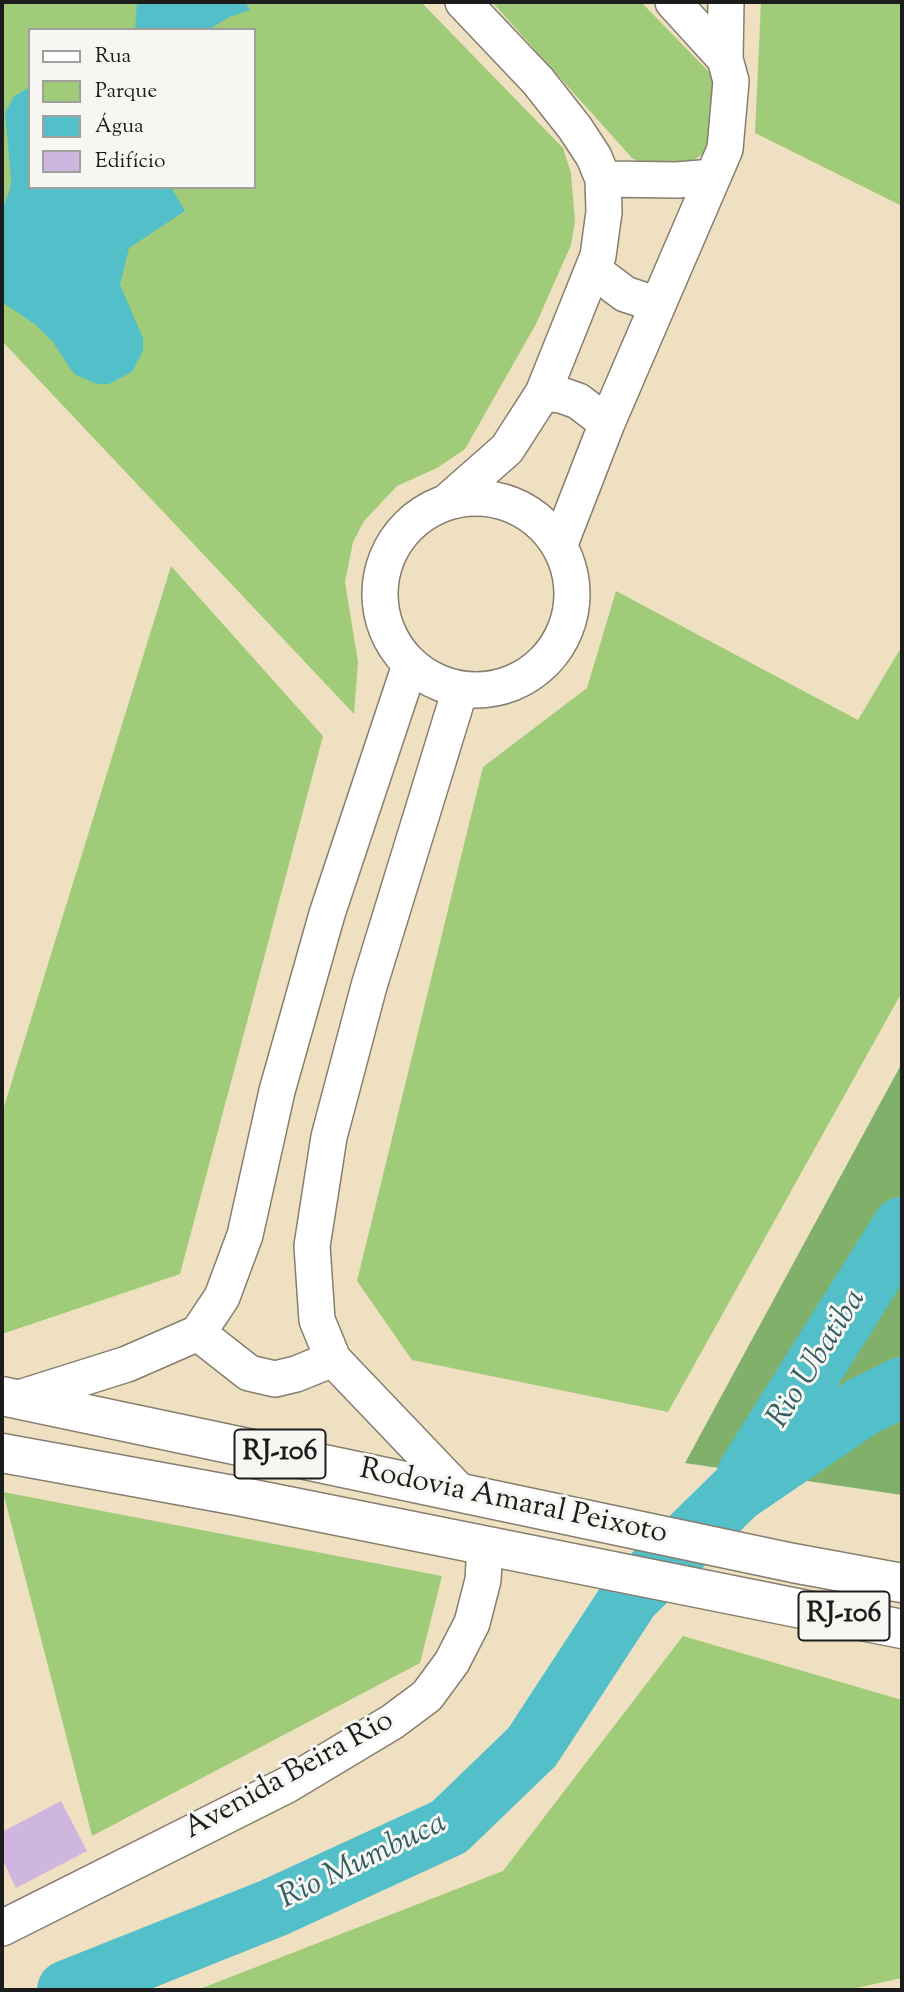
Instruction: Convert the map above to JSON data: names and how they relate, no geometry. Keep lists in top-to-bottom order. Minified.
{"streets":{"highway":["RJ-106","Rodovia Amaral Peixoto"],"street":["Avenida Beira Rio"]},"crossings":[["Rodovia Amaral Peixoto","Avenida Beira Rio"]],"water":["Rio Ubatiba","Rio Mumbuca"],"legend":["Rua","Parque","Água","Edifício"]}
